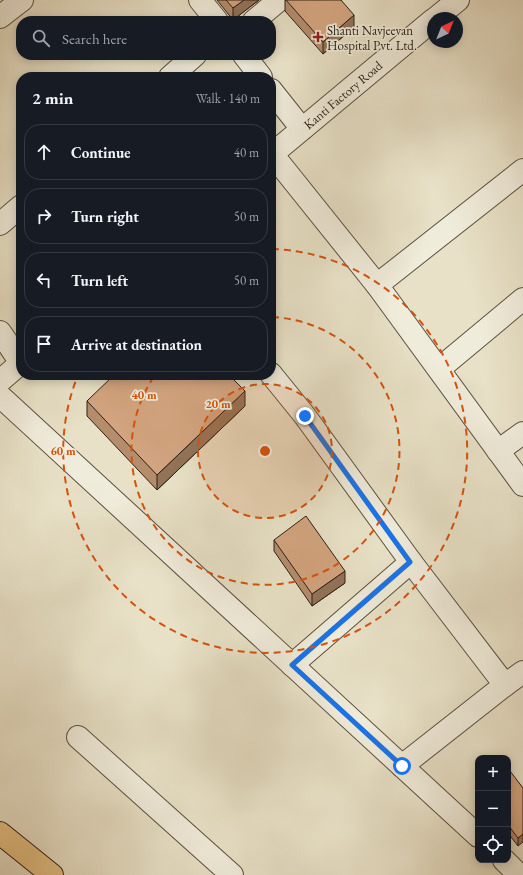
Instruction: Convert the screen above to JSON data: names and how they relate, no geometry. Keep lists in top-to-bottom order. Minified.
{"streets":{"street":["Kanti Factory Road"]},"places":{"health":["Shanti Navjeevan Hospital Pvt. Ltd."]},"north":"top right","page":{"search":"Search here","heading":["2 min","Walk · 140 m"],"list":[["Continue","40 m"],["Turn right","50 m"],["Turn left","50 m"],"Arrive at destination"],"map_buttons":["+","−"]},"rings":["40 m","20 m","60 m"]}
